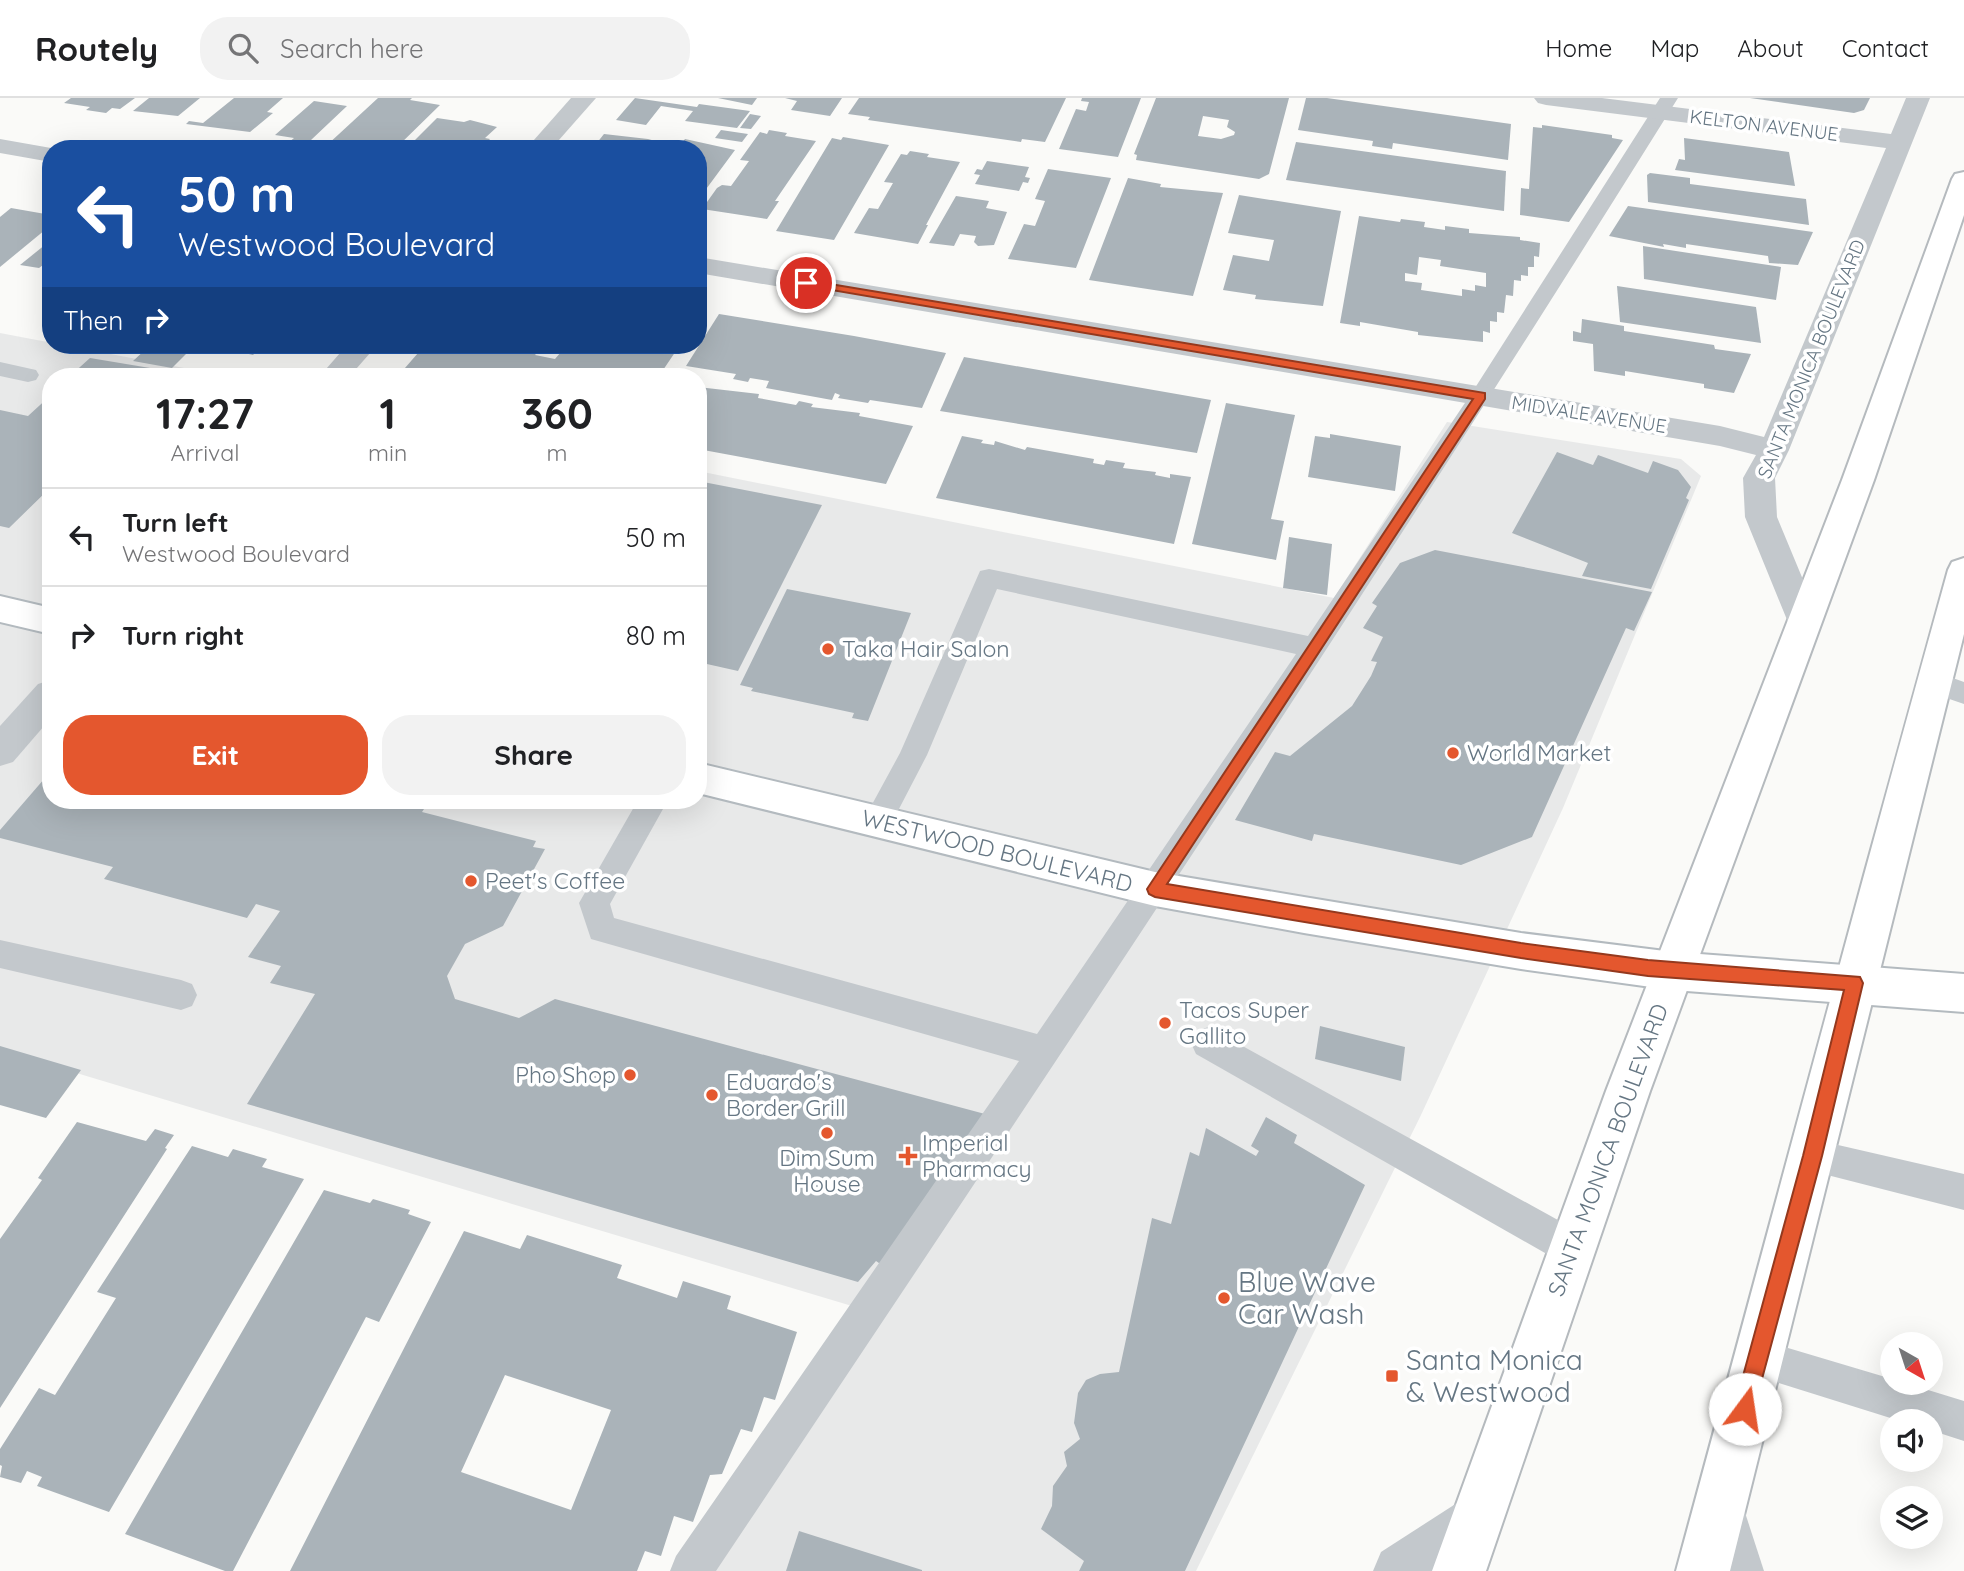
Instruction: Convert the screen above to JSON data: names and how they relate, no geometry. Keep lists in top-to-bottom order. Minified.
{"streets":{"main road":["SANTA MONICA BOULEVARD","WESTWOOD BOULEVARD"],"street":["KELTON AVENUE","MIDVALE AVENUE"]},"crossings":[["KELTON AVENUE","SANTA MONICA BOULEVARD"],["SANTA MONICA BOULEVARD","MIDVALE AVENUE"],["SANTA MONICA BOULEVARD","WESTWOOD BOULEVARD"]],"places":{"other":["Taka Hair Salon","World Market","Peet's Coffee","Tacos Super Gallito","Pho Shop","Eduardo's Border Grill","Dim Sum House","Blue Wave Car Wash"],"health":["Imperial Pharmacy"],"transit":["Santa Monica & Westwood"]},"north":"bottom right","page":{"header":"Routely","search":"Search here","nav":["Home","Map","About","Contact"],"turn":["50 m","Westwood Boulevard"],"then":"Then","eta":["17:27","Arrival","1","min","360","m"],"list":[{"name":"Turn left","note":"Westwood Boulevard","value":"50 m"},{"name":"Turn right","value":"80 m"}],"buttons":["Exit","Share"]}}
